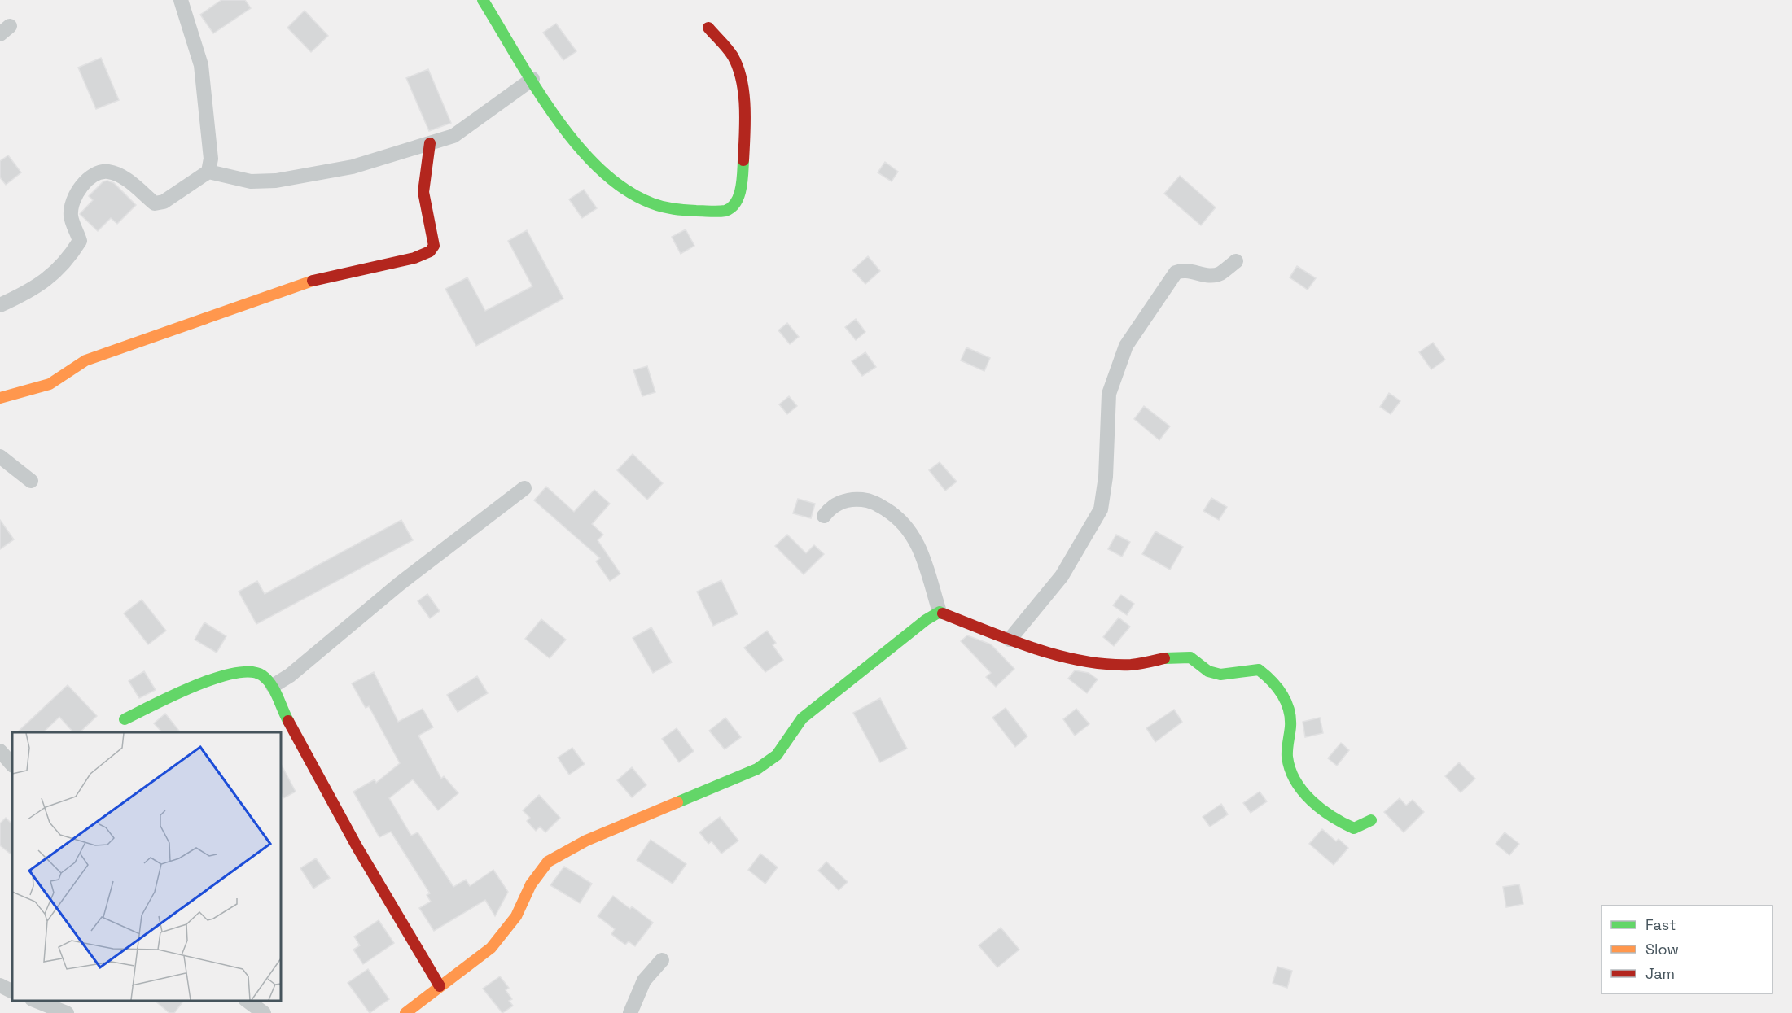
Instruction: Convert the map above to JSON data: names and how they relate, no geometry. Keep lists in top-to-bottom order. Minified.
{"legend":["Fast","Slow","Jam"]}
